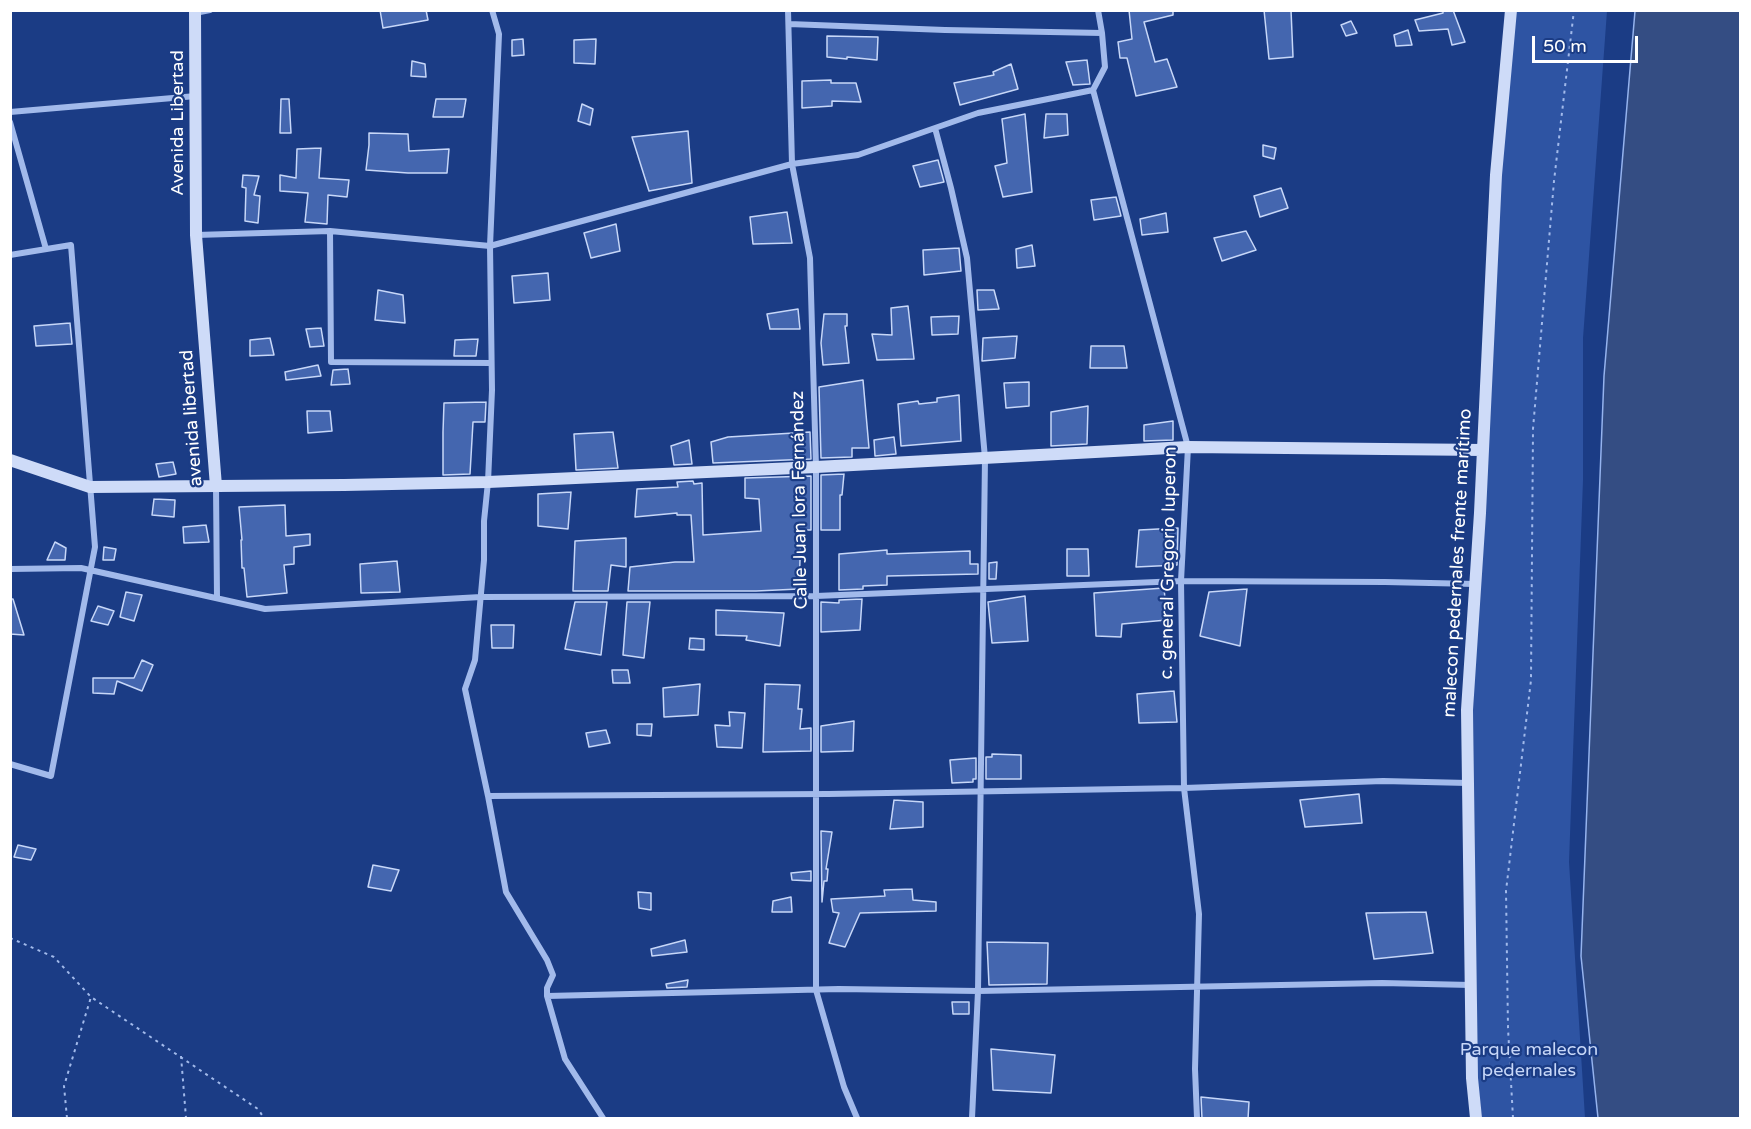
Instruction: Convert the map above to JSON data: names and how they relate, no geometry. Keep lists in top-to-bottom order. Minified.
{"streets":{"main road":["Avenida Libertad","avenida libertad","malecon pedernales frente marítimo"],"street":["Calle Juan lora Fernández","c. general Gregorio luperon"]},"crossings":[["Avenida Libertad","avenida libertad"]],"parks":["Parque malecon pedernales"],"scale_bar":"50 m"}
